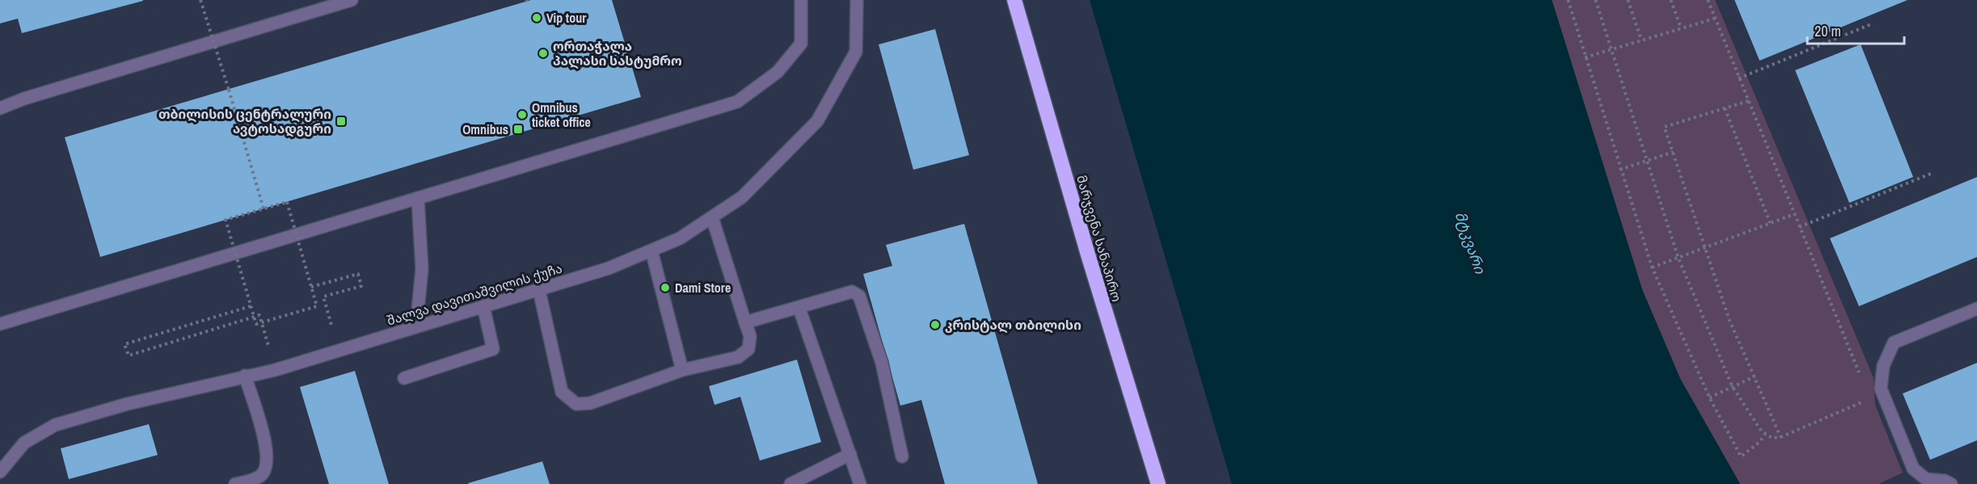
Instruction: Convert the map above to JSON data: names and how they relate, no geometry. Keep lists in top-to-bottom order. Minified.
{"streets":{"highway":["მარჯვენა სანაპირო"],"street":["შალვა დავითაშვილის ქუჩა"]},"water":["მტკვარი"],"places":{"other":["Vip tour","ორთაჭალა პალასი სასტუმრო","Omnibus ticket office","Dami Store","კრისტალ თბილისი"],"transit":["თბილისის ცენტრალური ავტოსადგური","Omnibus"]},"scale_bar":"20 m"}
